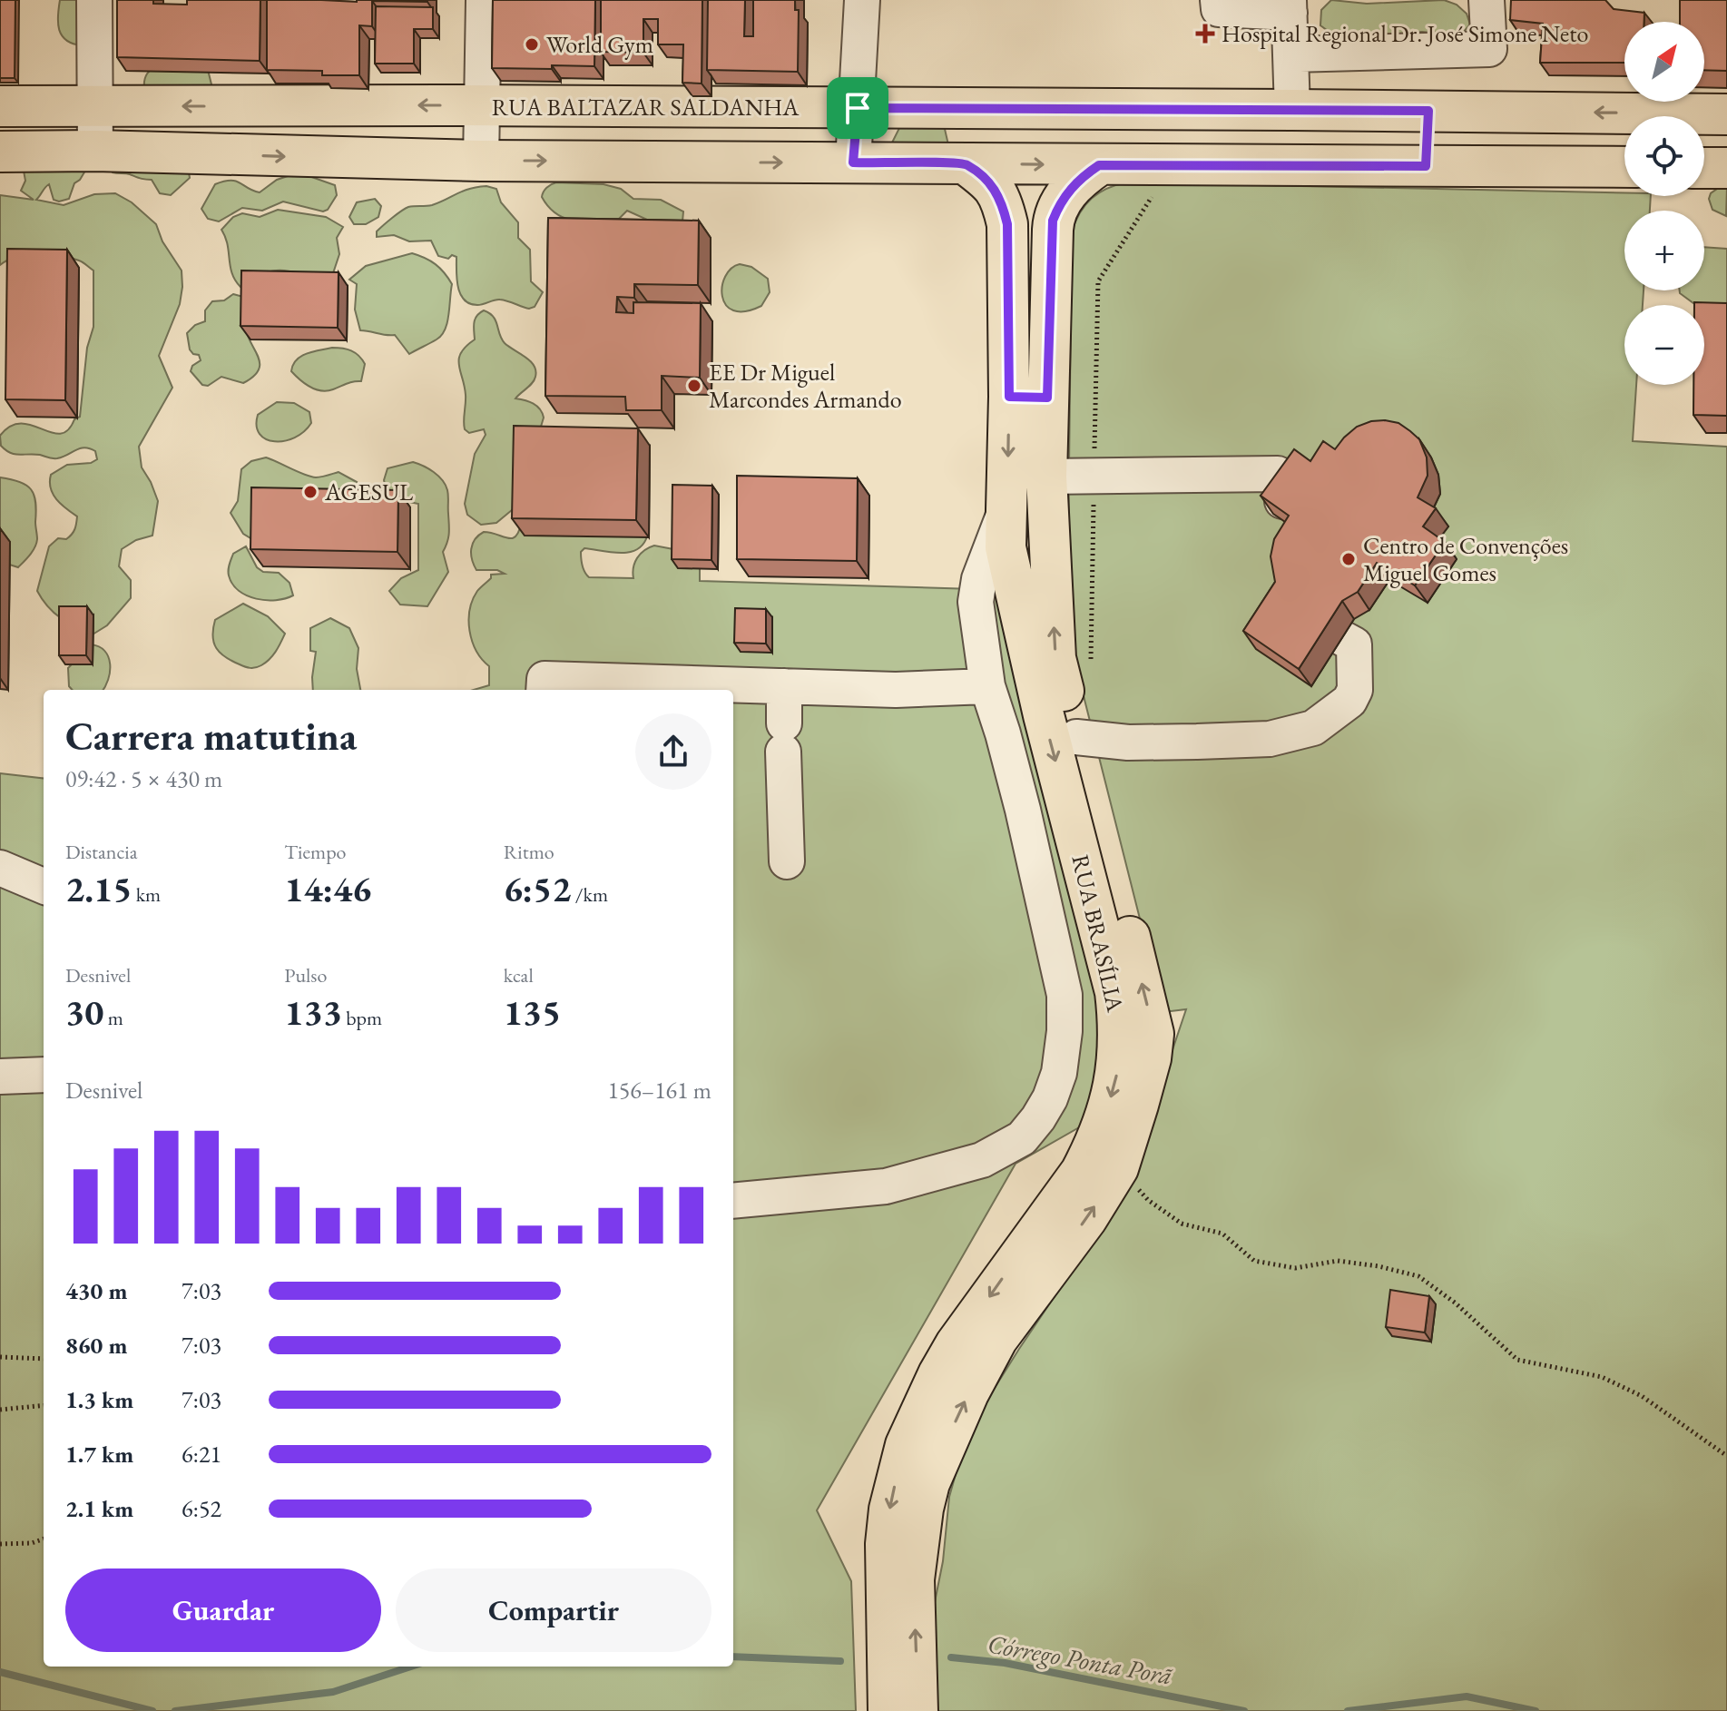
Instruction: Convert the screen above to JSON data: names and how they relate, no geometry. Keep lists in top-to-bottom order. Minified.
{"streets":{"main road":["RUA BALTAZAR SALDANHA","RUA BRASÍLIA"]},"crossings":[["RUA BALTAZAR SALDANHA","RUA BRASÍLIA"]],"water":["Córrego Ponta Porã"],"places":{"health":["Hospital Regional Dr. José Simone Neto"],"other":["World Gym","EE Dr Miguel Marcondes Armando","AGESUL","Centro de Convenções Miguel Gomes"]},"north":"top right","page":{"map_buttons":["+","−"],"heading":["Carrera matutina","09:42 · 5 × 430 m"],"stats":[["Distancia","2.15 km"],["Tiempo","14:46"],["Ritmo","6:52 /km"],["Desnivel","30 m"],["Pulso","133 bpm"],["kcal","135"]],"chart":["Desnivel","156–161 m"],"list":[{"name":"430 m","note":"7:03"},{"name":"860 m","note":"7:03"},{"name":"1.3 km","note":"7:03"},{"name":"1.7 km","note":"6:21"},{"name":"2.1 km","note":"6:52"}],"buttons":["Guardar","Compartir"]}}
